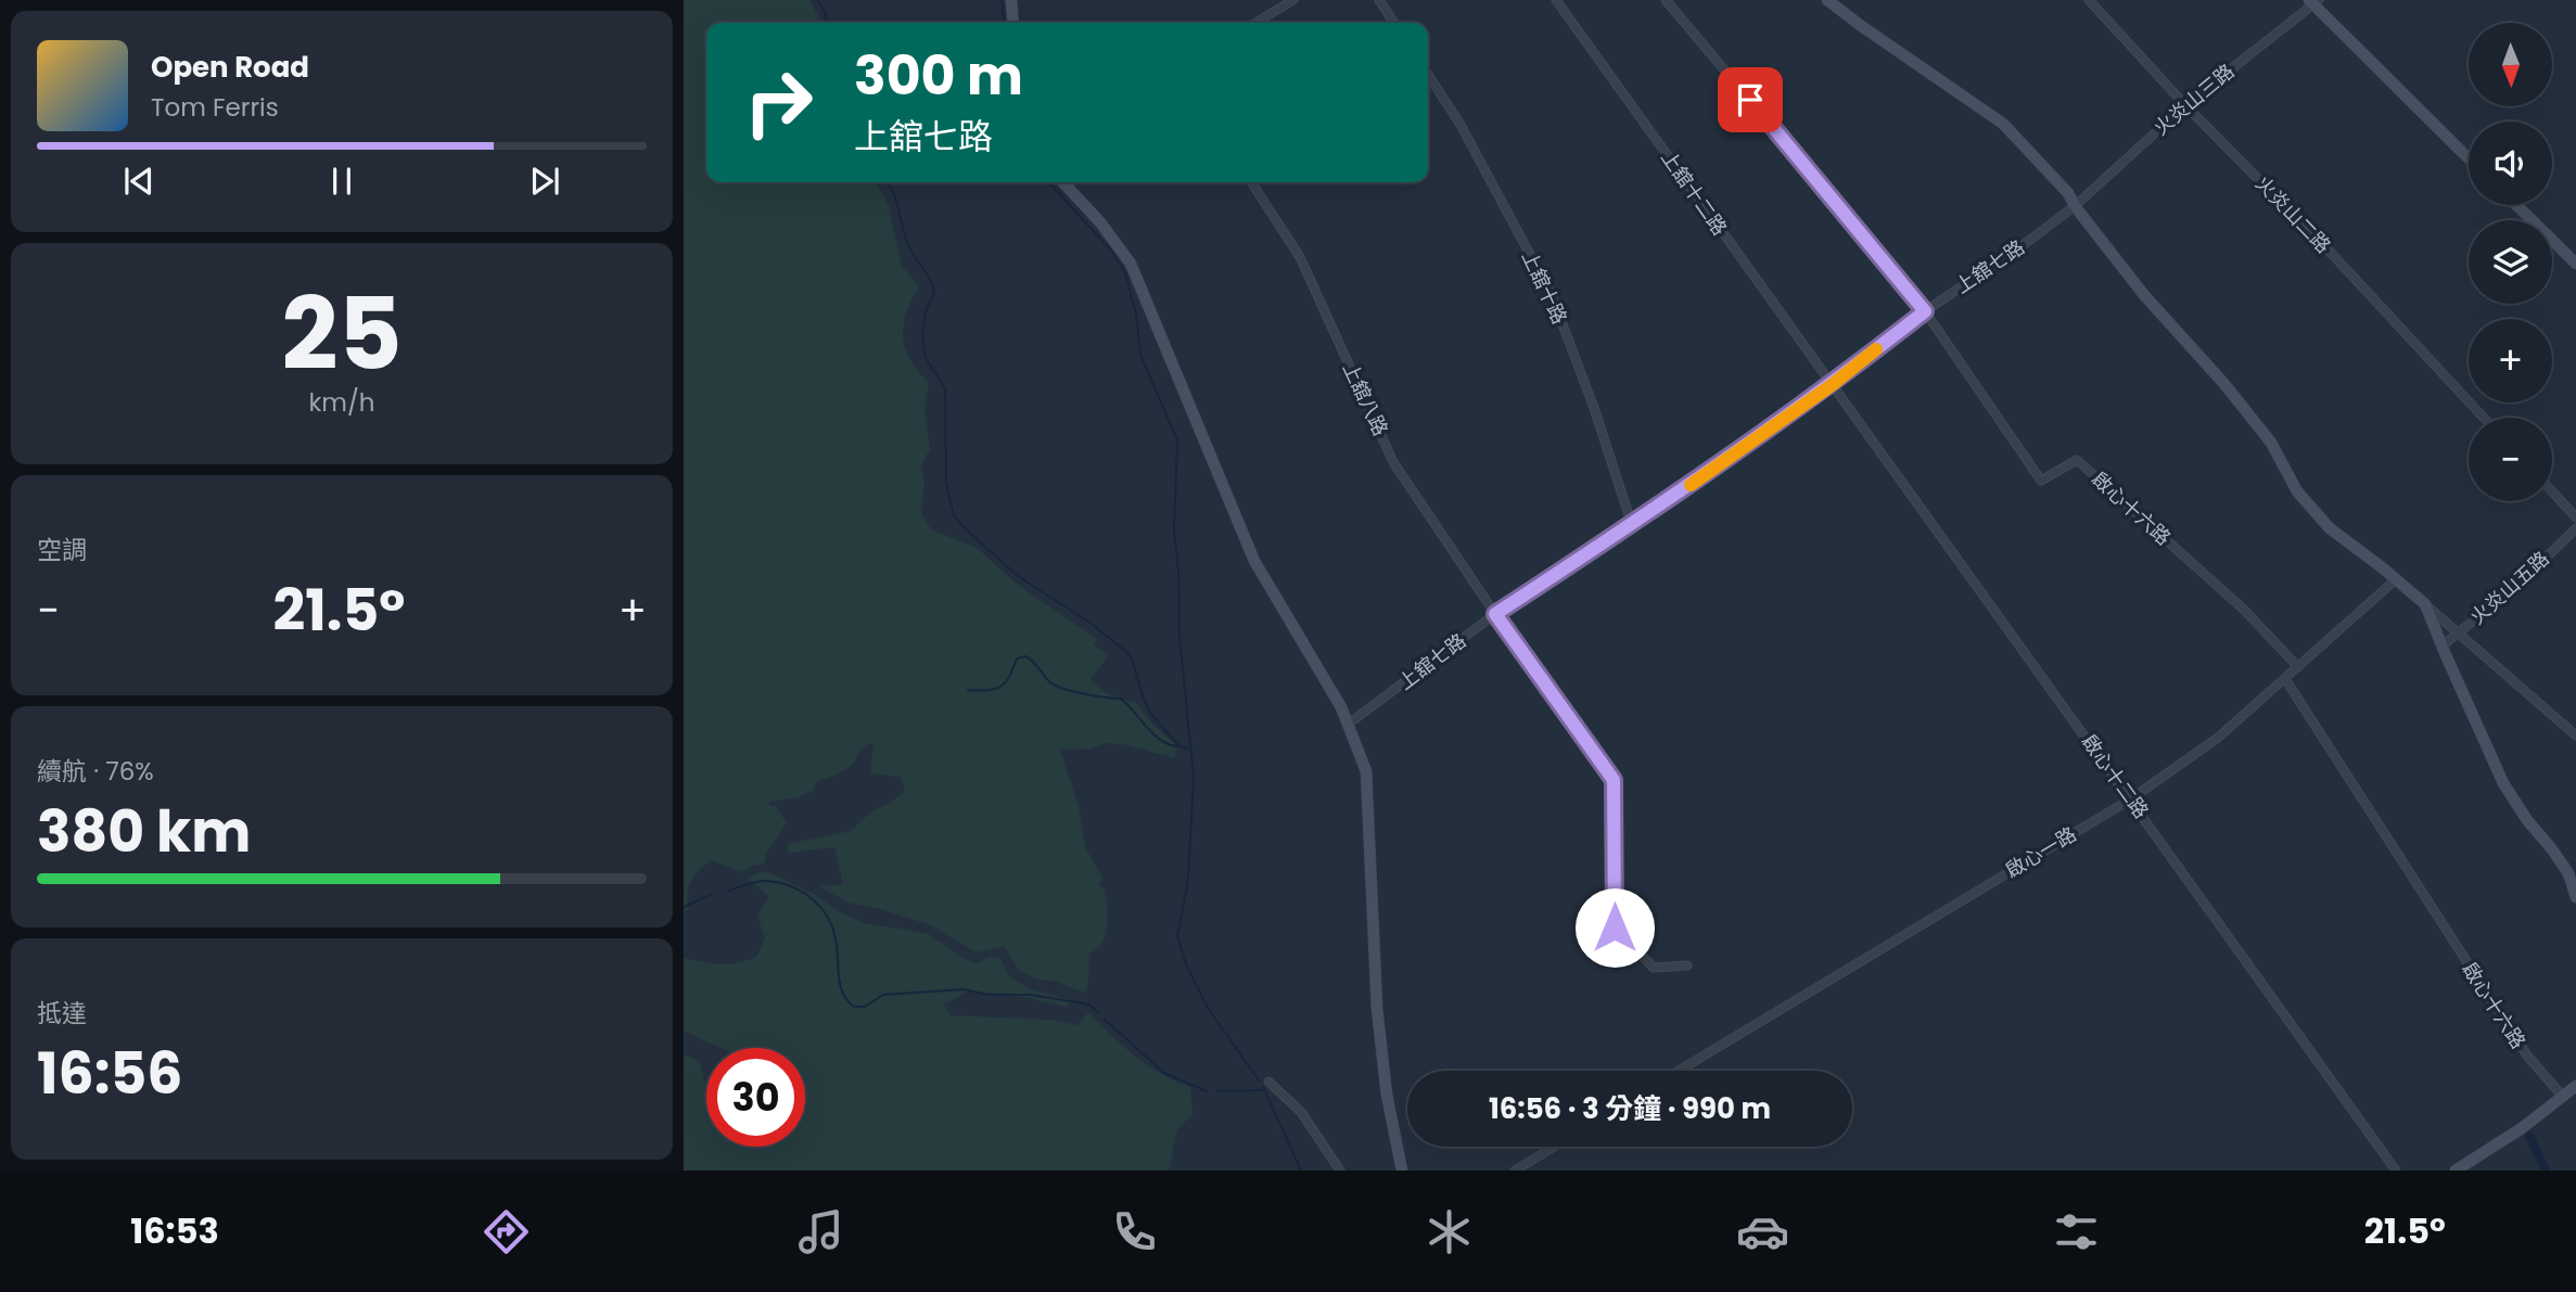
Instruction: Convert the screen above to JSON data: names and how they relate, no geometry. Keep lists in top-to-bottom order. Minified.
{"streets":{"street":["火炎山三路","上舘十二路","火炎山二路","上舘七路","上舘十路","上舘八路","啟心十六路","火炎山五路","啟心十二路","啟心一路"]},"crossings":[["火炎山三路","火炎山二路"],["火炎山三路","上舘七路"],["上舘十二路","上舘七路"],["上舘十二路","啟心十二路"],["上舘七路","上舘十路"],["上舘七路","上舘八路"],["上舘七路","啟心十六路"],["上舘七路","啟心十二路"],["啟心十六路","啟心一路"],["啟心十二路","啟心一路"]],"north":"bottom","page":{"map_buttons":["+","−"],"turn":["300 m","上舘七路"],"song":["Open Road","Tom Ferris"],"tile":[["25","km/h"],"空調",["續航 · 76%","380 km"],["抵達","16:56"]],"heat":["−","21.5°","+"],"limit":"30","trip":"16:56 · 3 分鐘 · 990 m","tabs":["16:53","21.5°"]}}
